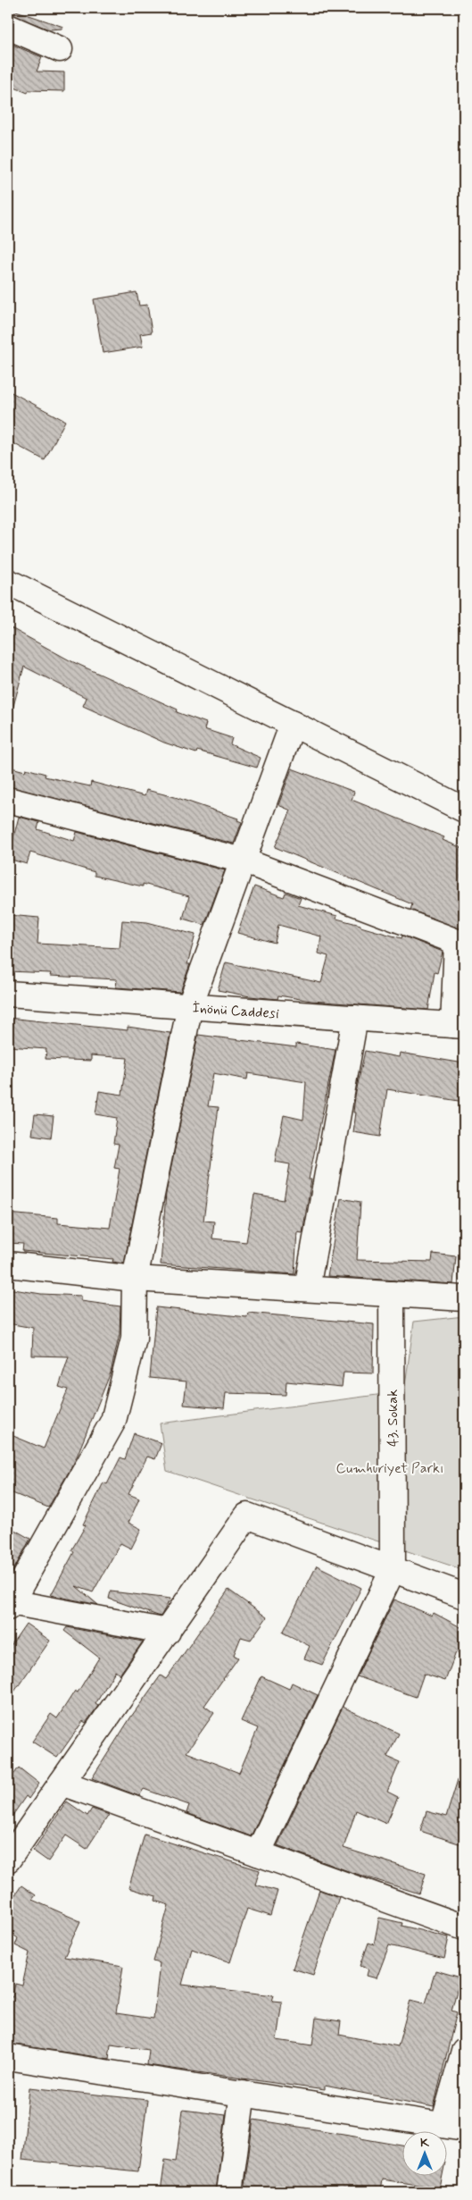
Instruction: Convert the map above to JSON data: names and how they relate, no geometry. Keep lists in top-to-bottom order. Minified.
{"streets":{"street":["İnönü Caddesi","43. Sokak"]},"parks":["Cumhuriyet Parkı"],"north":"top"}
